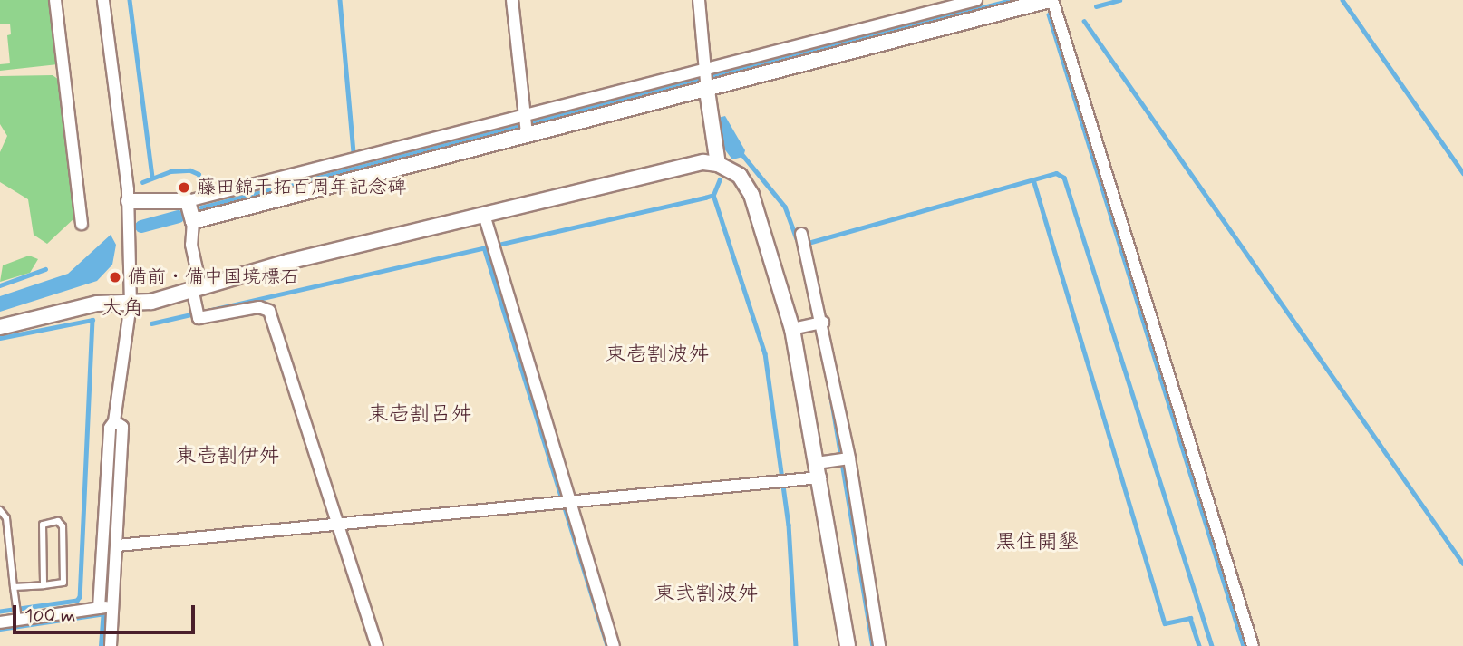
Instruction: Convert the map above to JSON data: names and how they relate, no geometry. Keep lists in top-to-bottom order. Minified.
{"districts":["大角","東壱割波舛","東壱割呂舛","東壱割伊舛","黒住開墾","東弐割波舛"],"places":["藤田錦干拓百周年記念碑","備前・備中国境標石"],"scale_bar":"100 m"}
